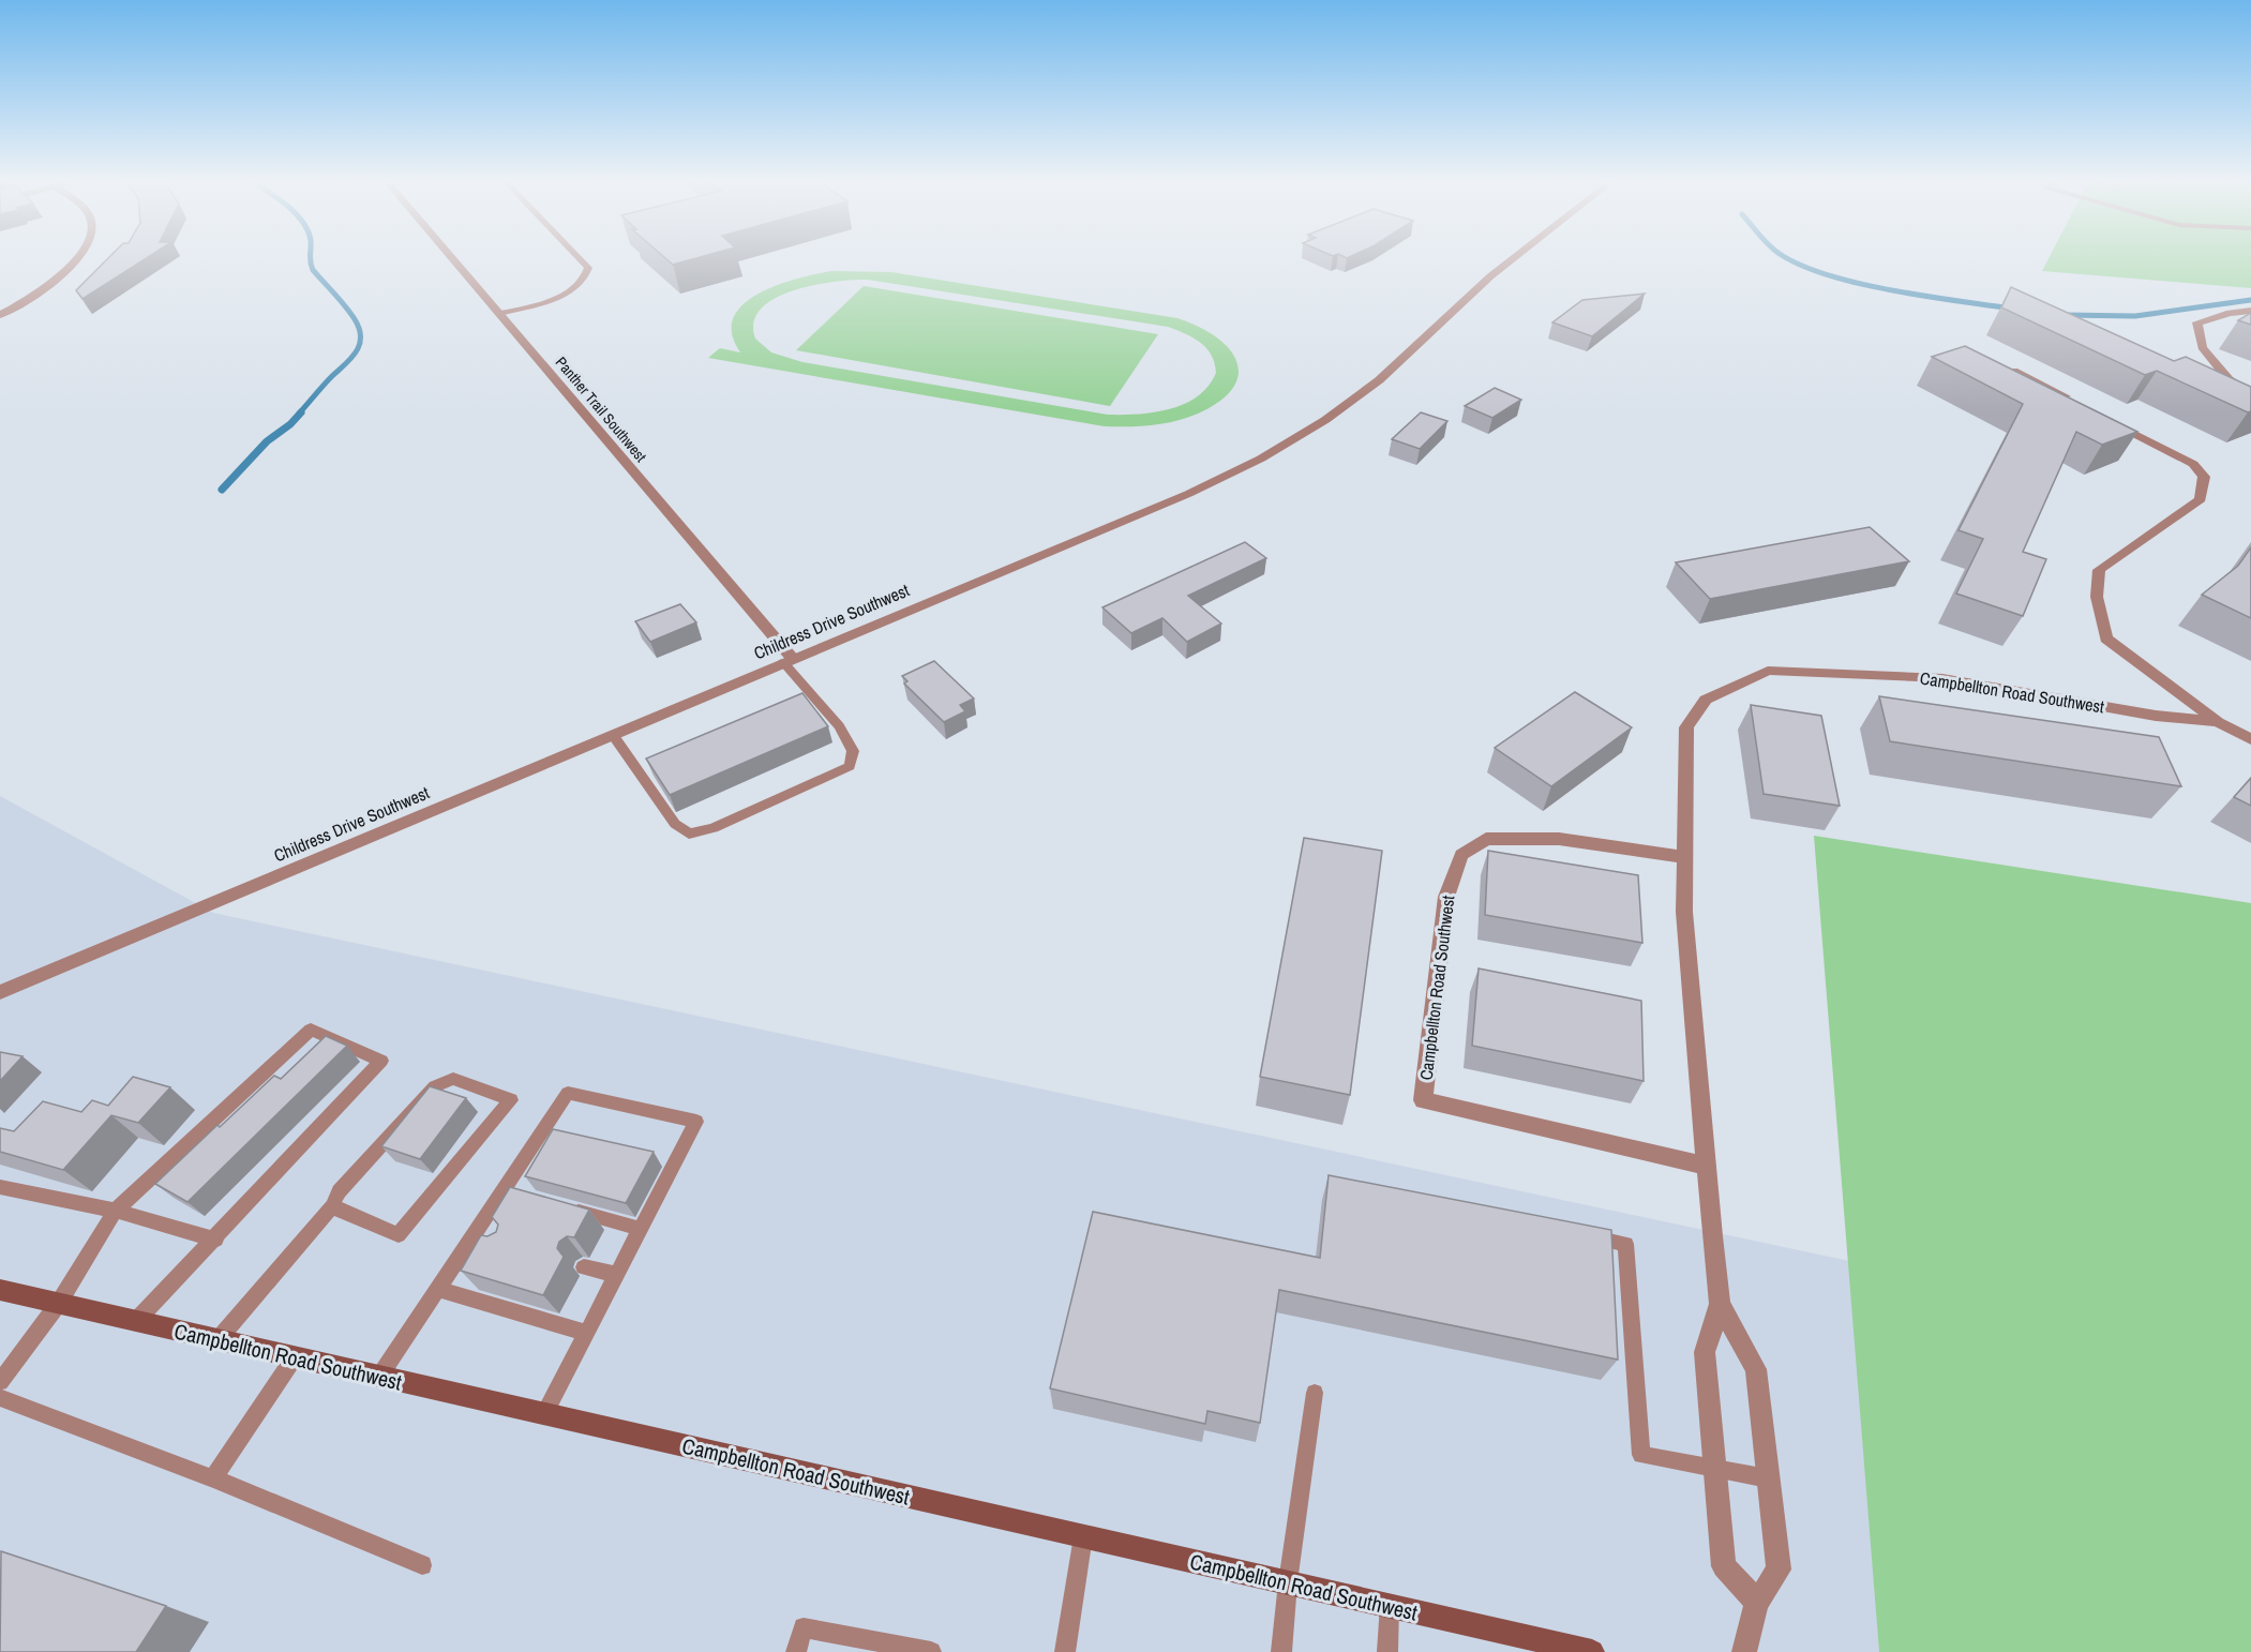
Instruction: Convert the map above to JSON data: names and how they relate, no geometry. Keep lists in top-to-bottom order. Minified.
{"streets":{"main road":["Campbellton Road Southwest"],"street":["Panther Trail Southwest","Childress Drive Southwest"]},"crossings":[["Panther Trail Southwest","Childress Drive Southwest"]]}
